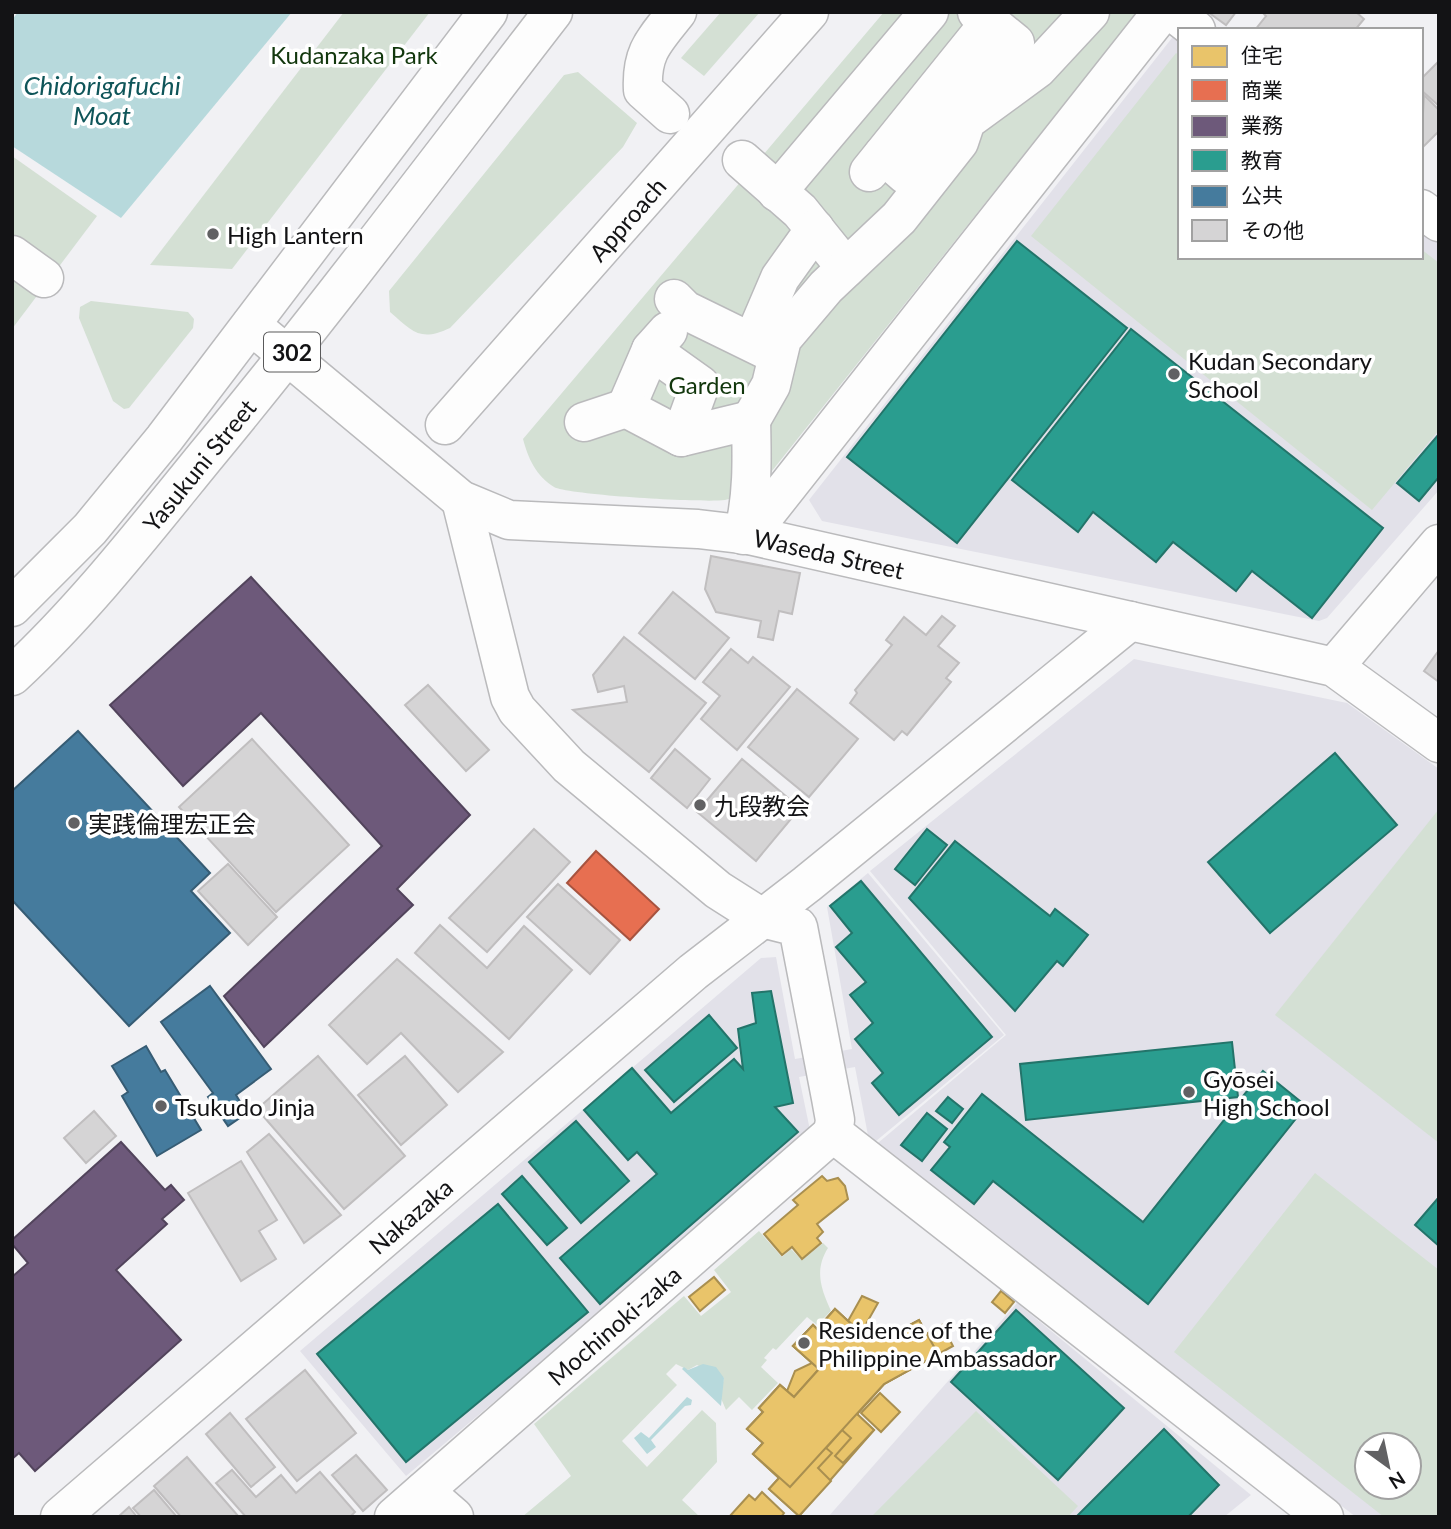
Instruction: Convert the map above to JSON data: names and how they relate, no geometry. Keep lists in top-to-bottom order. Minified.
{"streets":{"street":["Approach","302","Yasukuni Street","Waseda Street","Nakazaka","Mochinoki-zaka"]},"crossings":[["Yasukuni Street","Waseda Street"],["Waseda Street","Nakazaka"]],"water":["Chidorigafuchi Moat"],"parks":["Kudanzaka Park","Garden"],"places":["High Lantern","Kudan Secondary School","九段教会","実践倫理宏正会","Gyōsei High School","Tsukudo Jinja","Residence of the Philippine Ambassador"],"legend":["住宅","商業","業務","教育","公共","その他"],"north":"bottom right"}
